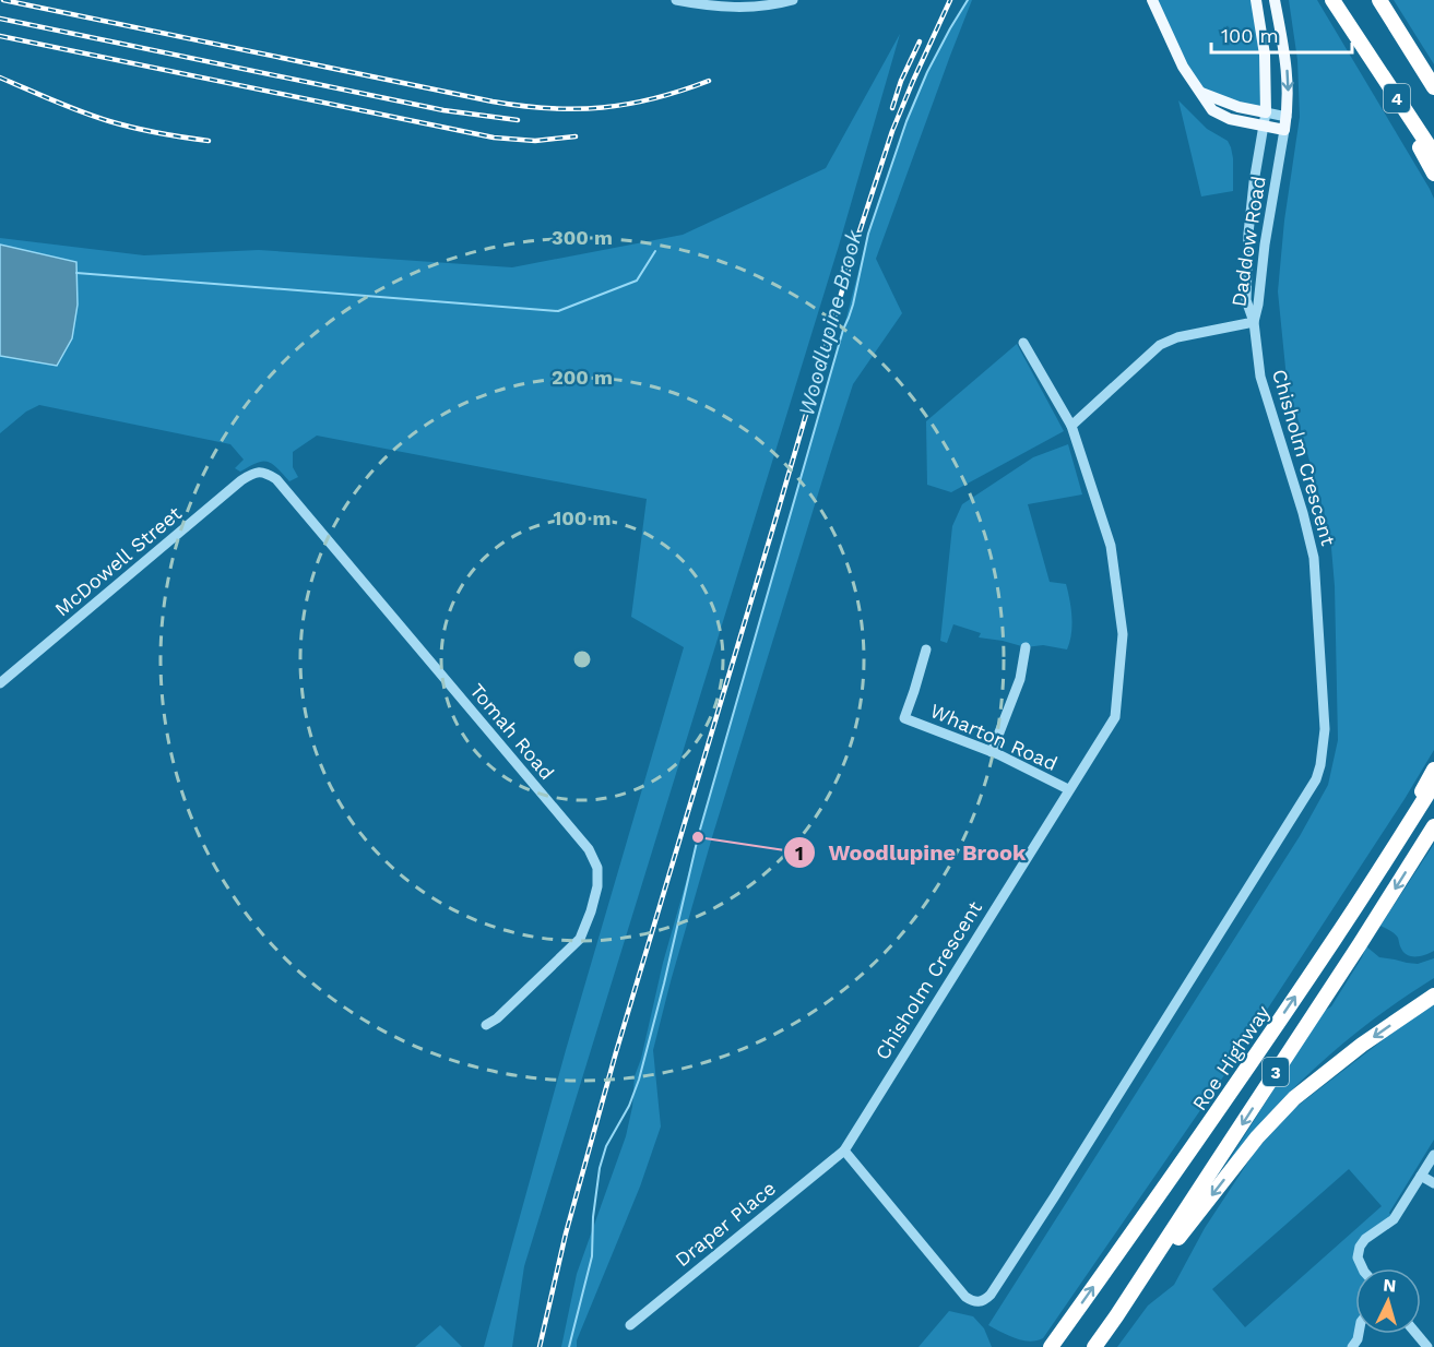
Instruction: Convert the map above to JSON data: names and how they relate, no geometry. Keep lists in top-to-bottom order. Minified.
{"streets":{"highway":["4","Roe Highway","3"],"main road":["Daddow Road"],"street":["Chisholm Crescent","McDowell Street","Tomah Road","Wharton Road","Draper Place"]},"crossings":[["Daddow Road","Chisholm Crescent"],["Chisholm Crescent","Wharton Road"],["Chisholm Crescent","Draper Place"],["McDowell Street","Tomah Road"]],"water":["Woodlupine Brook"],"places":["Woodlupine Brook"],"scale_bar":"100 m","north":"top","rings":["300 m","200 m","100 m"]}
